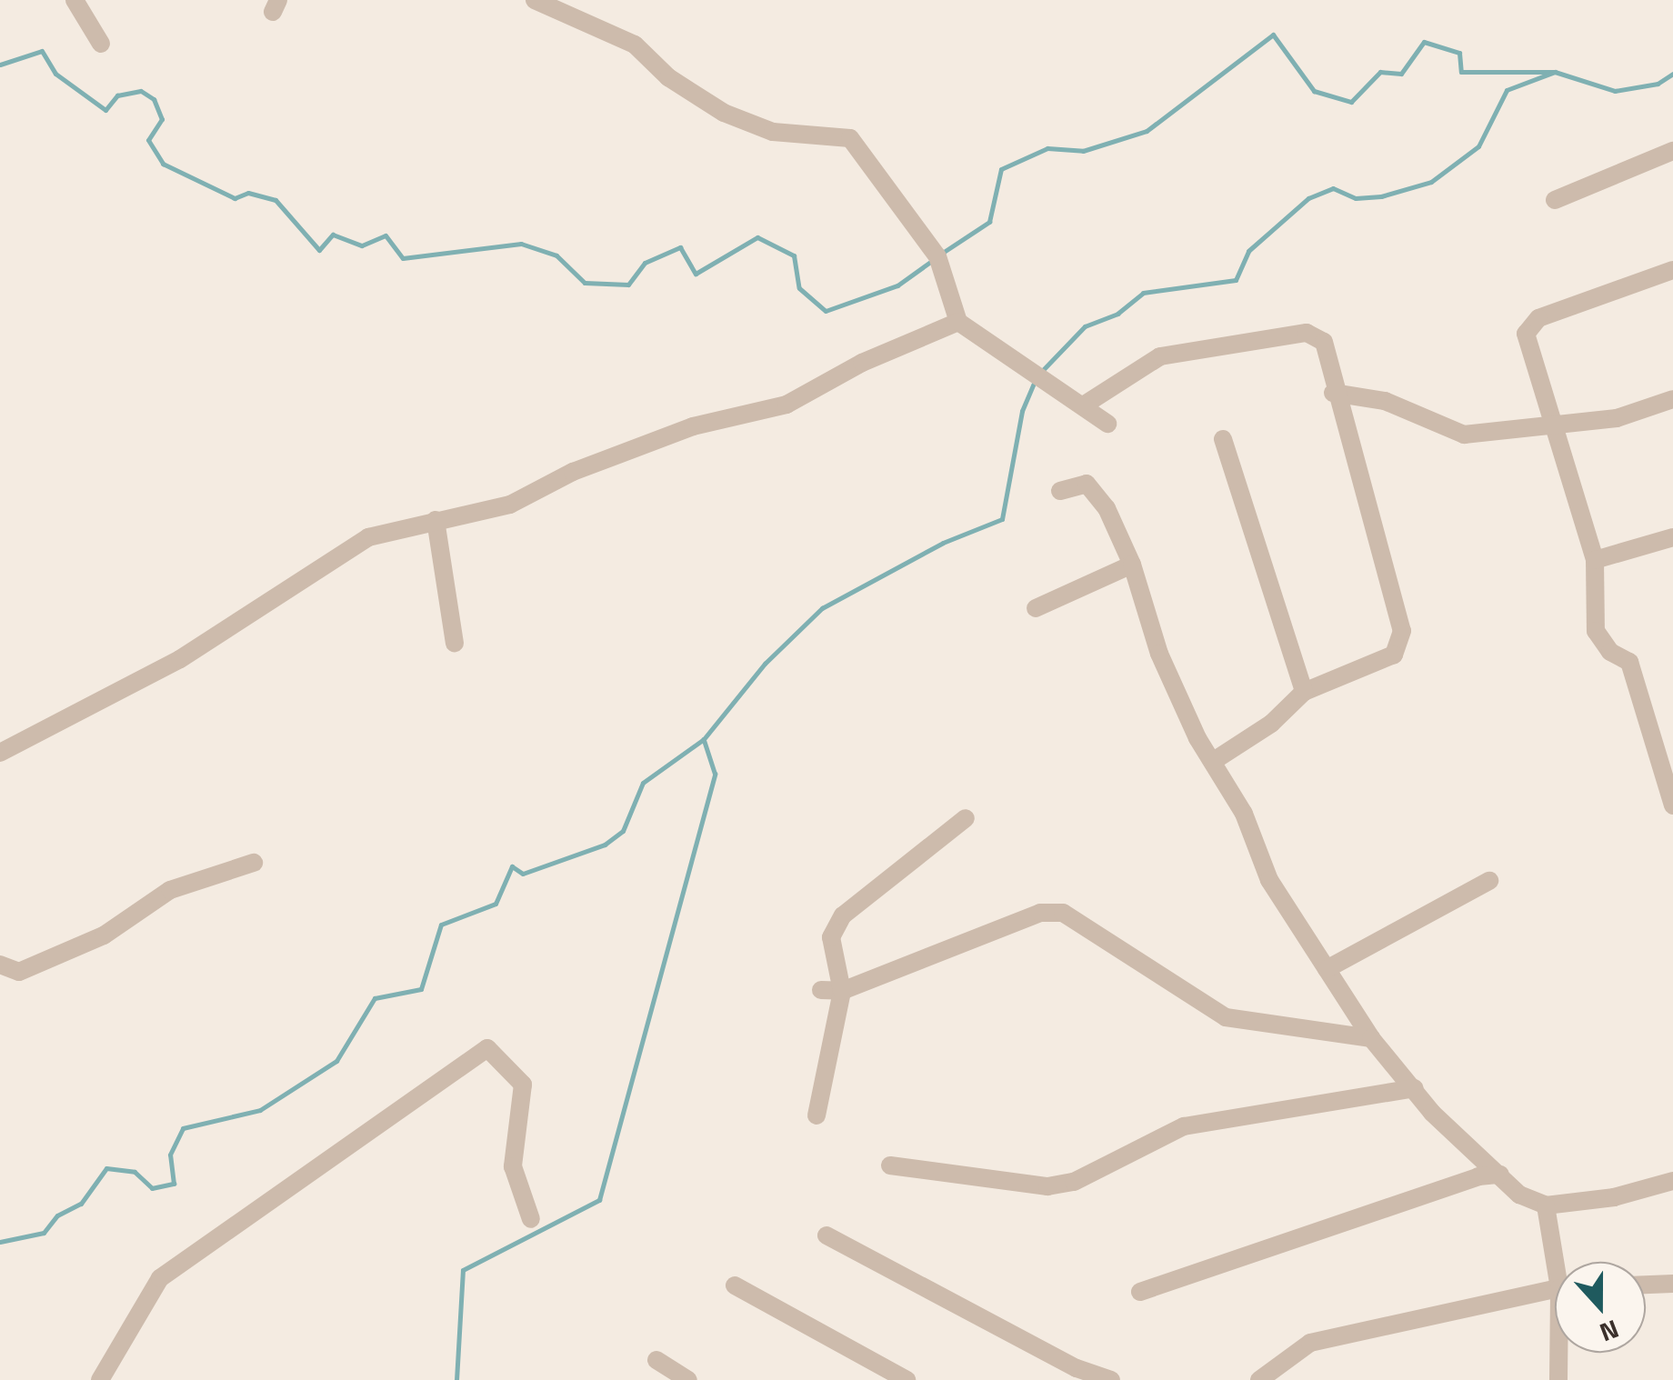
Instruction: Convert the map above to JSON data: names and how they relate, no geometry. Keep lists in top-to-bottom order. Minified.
{"north":"bottom"}
